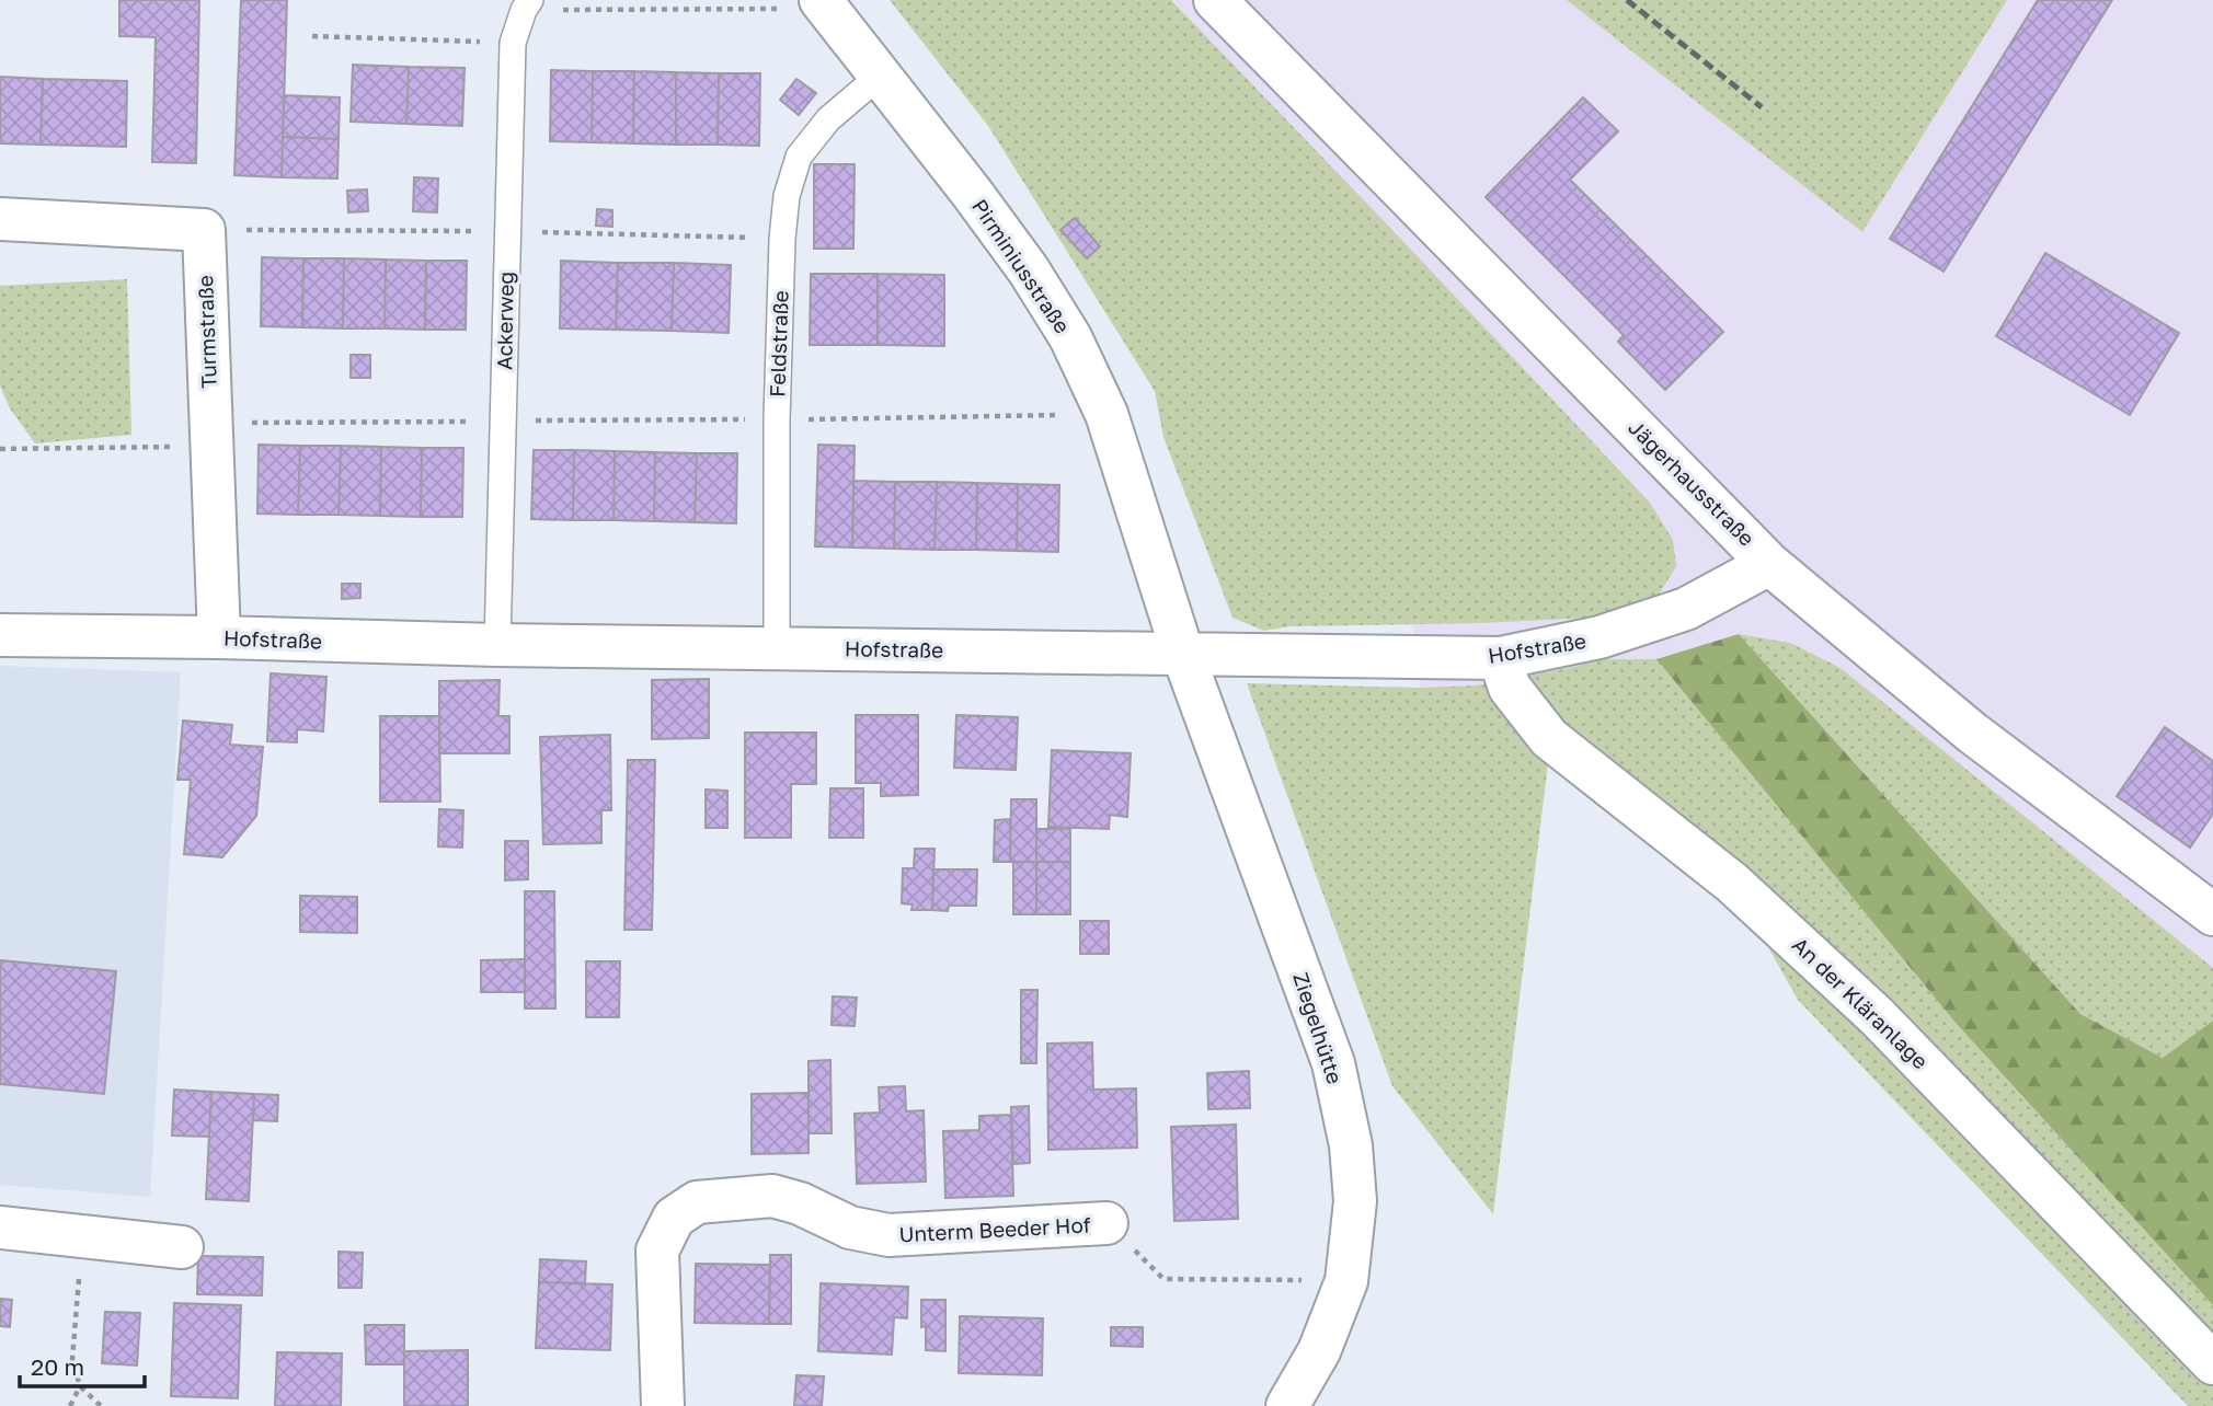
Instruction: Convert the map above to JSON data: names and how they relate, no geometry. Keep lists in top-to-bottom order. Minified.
{"streets":{"street":["Pirminiusstraße","Turmstraße","Jägerhausstraße","Hofstraße","An der Kläranlage","Ziegelhütte","Unterm Beeder Hof"],"lane":["Ackerweg","Feldstraße"]},"crossings":[["Pirminiusstraße","Feldstraße"],["Pirminiusstraße","Hofstraße"],["Pirminiusstraße","Ziegelhütte"],["Ackerweg","Hofstraße"],["Turmstraße","Hofstraße"],["Feldstraße","Hofstraße"],["Jägerhausstraße","Hofstraße"],["Hofstraße","An der Kläranlage"],["Hofstraße","Ziegelhütte"]],"scale_bar":"20 m"}
